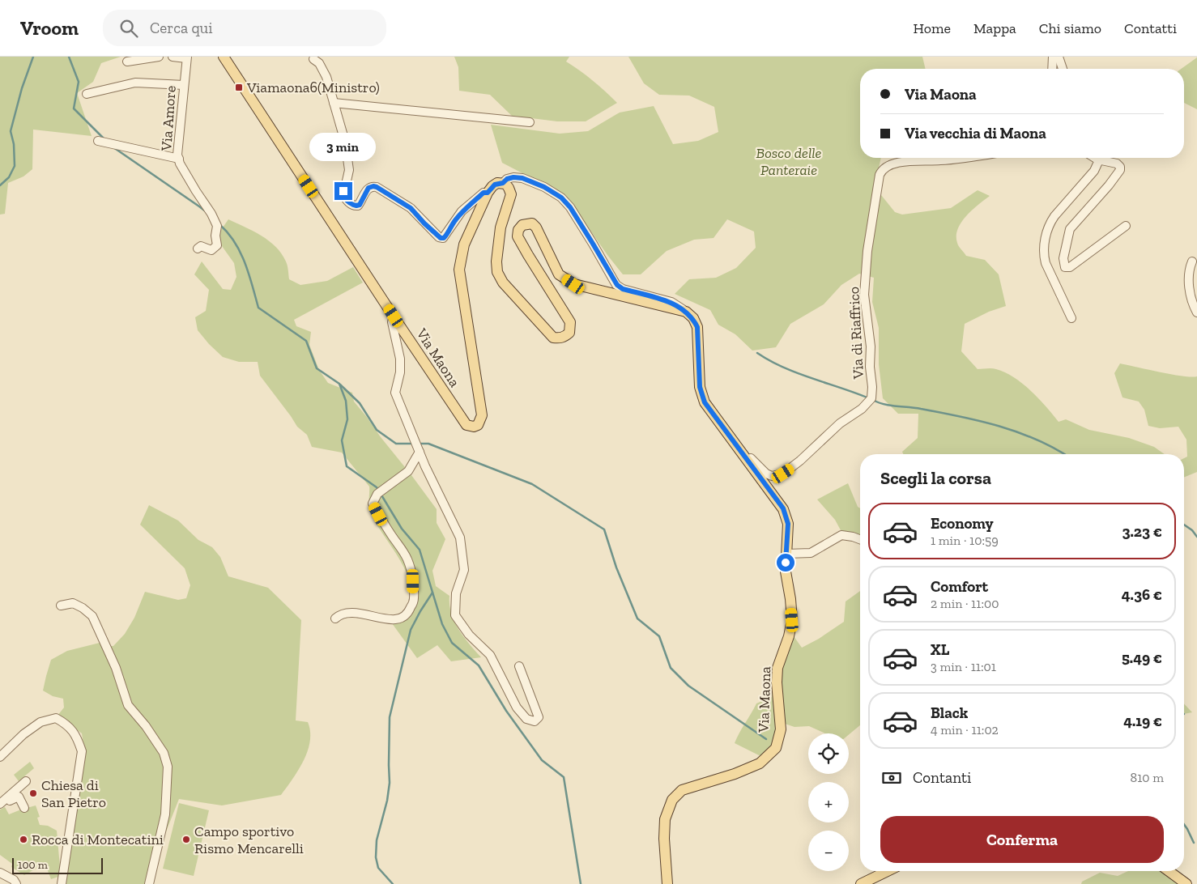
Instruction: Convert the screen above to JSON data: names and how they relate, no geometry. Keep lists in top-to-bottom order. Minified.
{"streets":{"main road":["Via Maona"],"street":["Via Amore","Via di Riaffrico"]},"crossings":[["Via di Riaffrico","Via Maona"]],"parks":["Bosco delle Panteraie"],"places":{"transit":["Viamaona6(Ministro)"],"other":["Chiesa di San Pietro","Rocca di Montecatini","Campo sportivo Rismo Mencarelli"]},"scale_bar":"100 m","page":{"header":"Vroom","search":"Cerca qui","nav":["Home","Mappa","Chi siamo","Contatti"],"banner":["Via Maona","Via vecchia di Maona"],"bubble":"3 min","heading":"Scegli la corsa","list":[{"name":"Economy","note":"1 min · 10:59","value":"3.23 €"},{"name":"Comfort","note":"2 min · 11:00","value":"4.36 €"},{"name":"XL","note":"3 min · 11:01","value":"5.49 €"},{"name":"Black","note":"4 min · 11:02","value":"4.19 €"}],"map_buttons":["+","−"],"pay":["Contanti","810 m"],"buttons":"Conferma","scale":"100 m"}}
